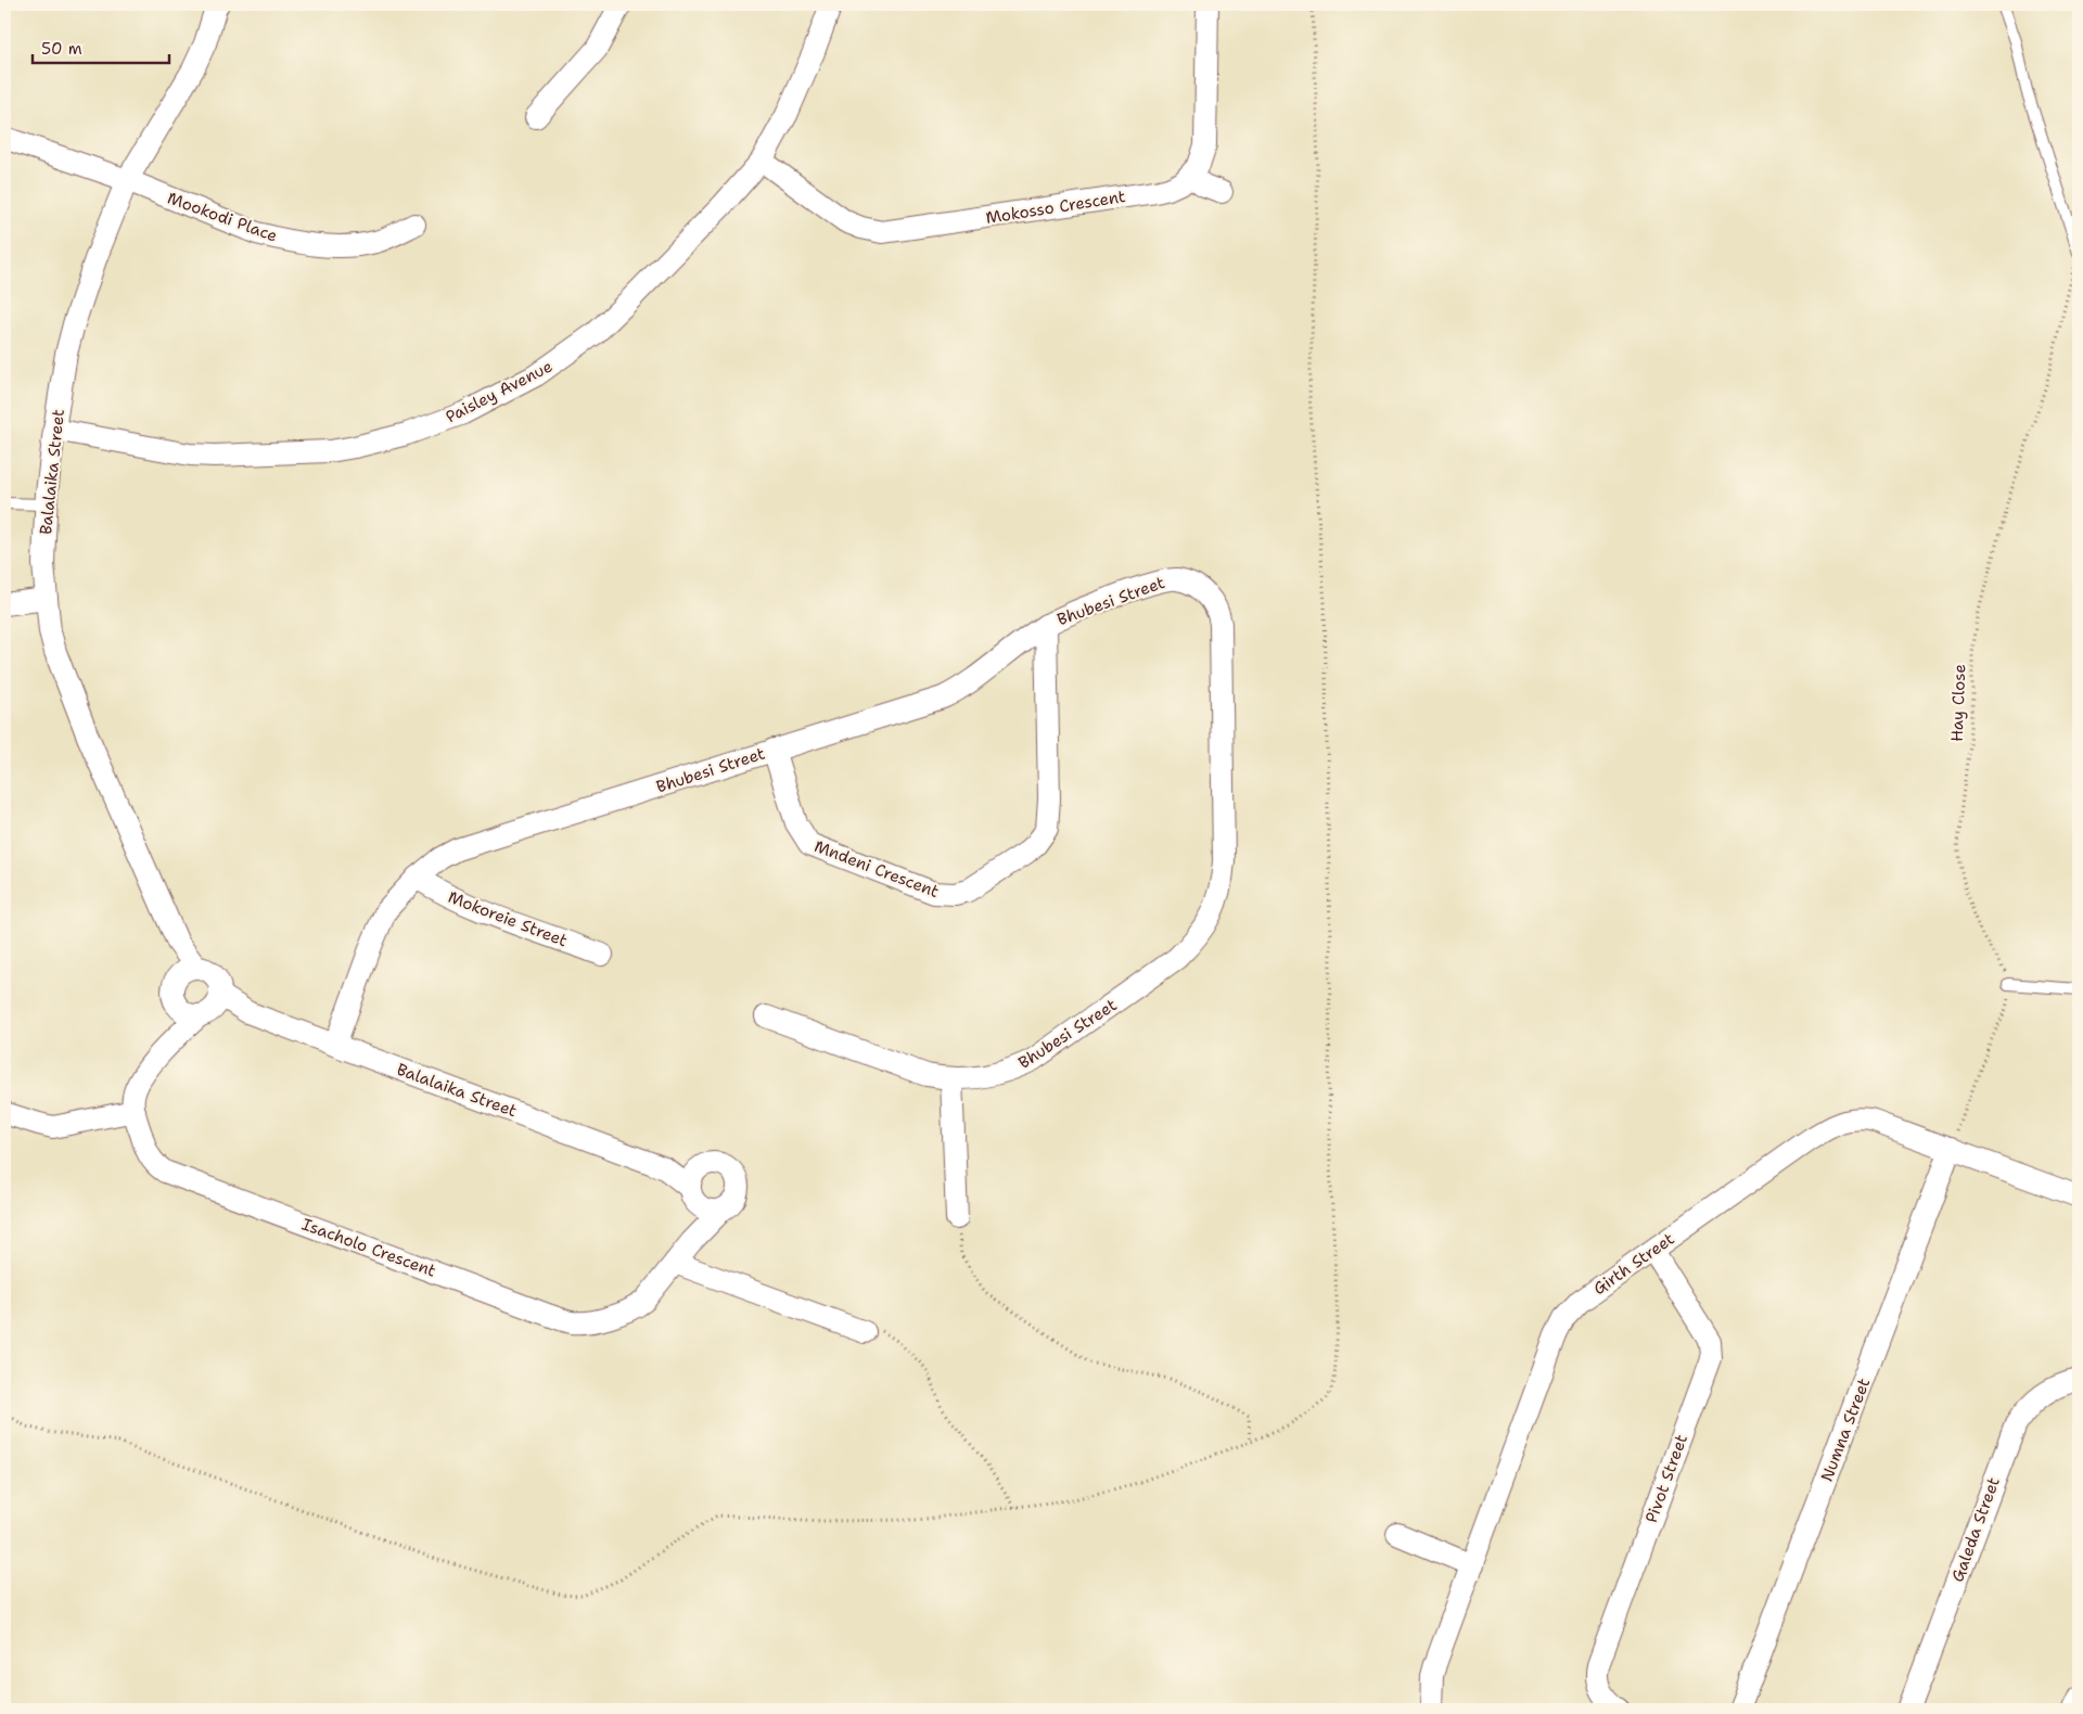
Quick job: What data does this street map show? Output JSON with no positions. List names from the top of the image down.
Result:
{
  "streets": {
    "street": [
      "Mokosso Crescent",
      "Mookodi Place",
      "Paisley Avenue",
      "Balalaika Street",
      "Bhubesi Street",
      "Mndeni Crescent",
      "Mokoreie Street",
      "Isacholo Crescent",
      "Girth Street",
      "Numna Street",
      "Pivot Street",
      "Galeda Street"
    ],
    "path": ["Hay Close"]
  },
  "crossings": [
    ["Mokosso Crescent", "Paisley Avenue"],
    ["Mookodi Place", "Balalaika Street"],
    ["Paisley Avenue", "Balalaika Street"],
    ["Balalaika Street", "Bhubesi Street"],
    ["Balalaika Street", "Isacholo Crescent"],
    ["Bhubesi Street", "Mndeni Crescent"],
    ["Bhubesi Street", "Mokoreie Street"],
    ["Girth Street", "Numna Street"],
    ["Girth Street", "Pivot Street"]
  ],
  "scale_bar": "50 m"
}
